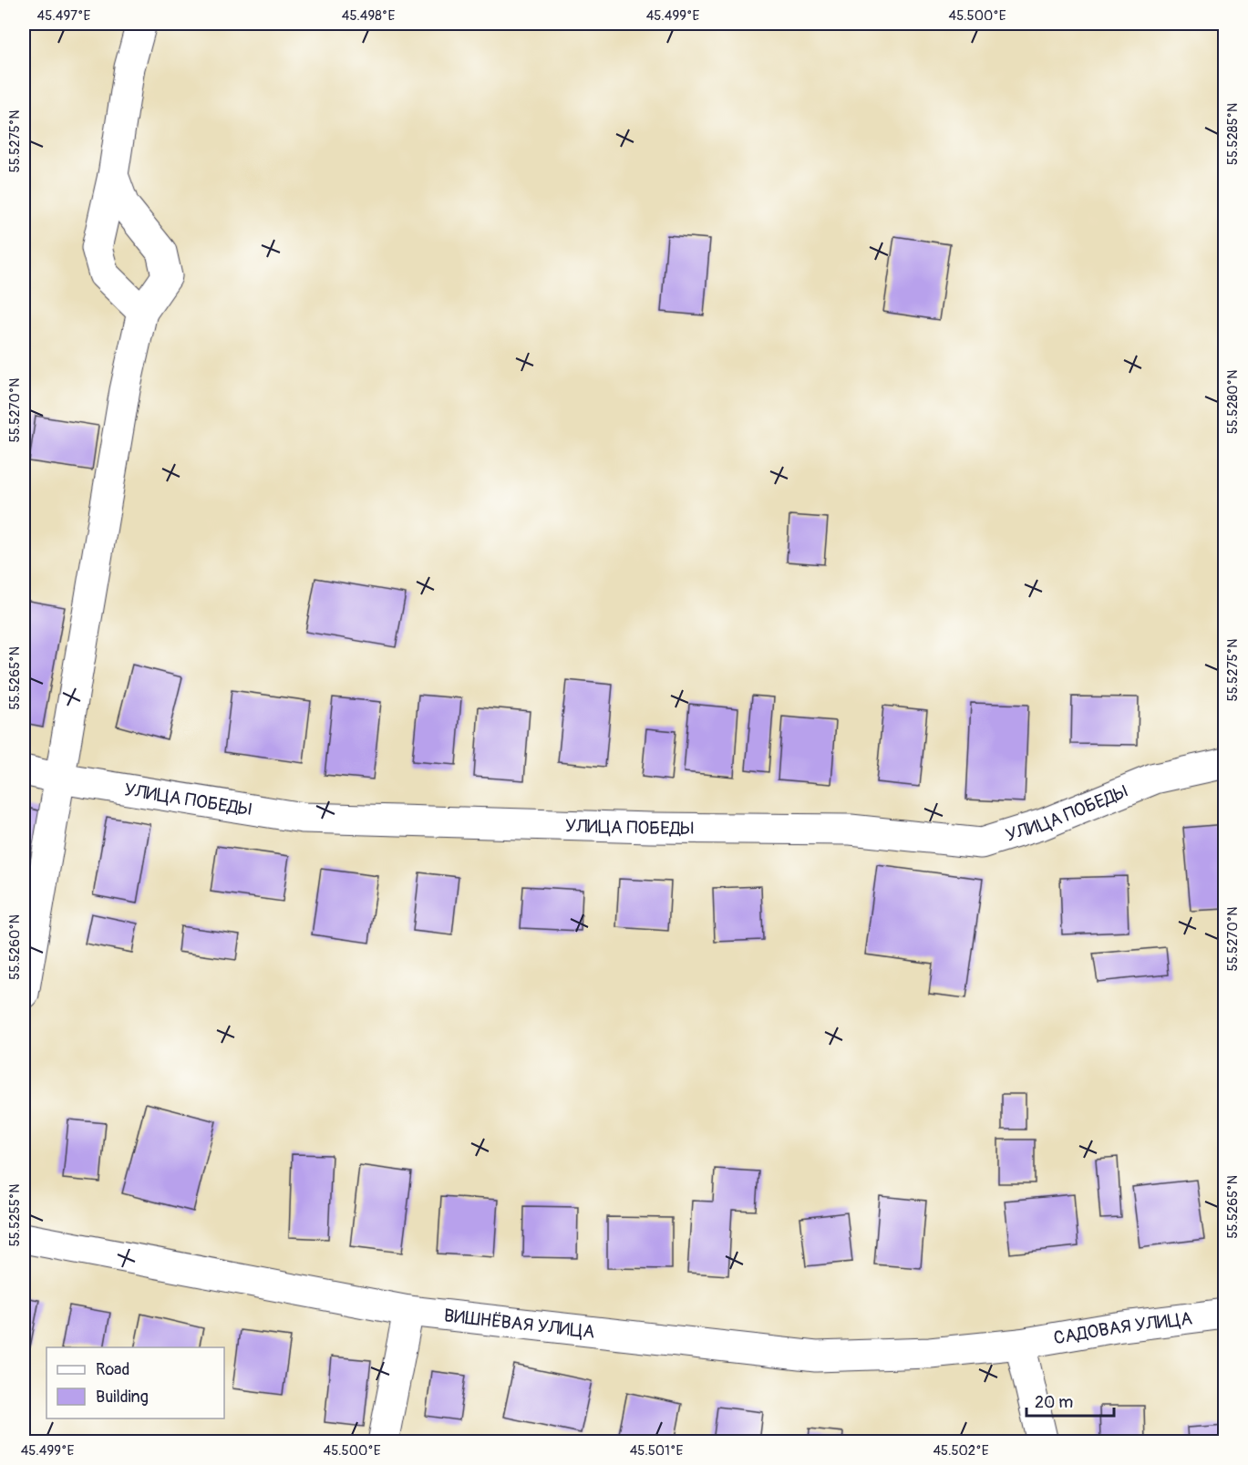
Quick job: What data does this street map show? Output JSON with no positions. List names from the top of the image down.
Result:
{
  "streets": {
    "street": ["УЛИЦА ПОБЕДЫ", "ВИШНЁВАЯ УЛИЦА", "САДОВАЯ УЛИЦА"]
  },
  "crossings": [
    ["ВИШНЁВАЯ УЛИЦА", "САДОВАЯ УЛИЦА"]
  ],
  "legend": ["Road", "Building"],
  "scale_bar": "20 m",
  "coordinates": [
    "45.497°E",
    "45.498°E",
    "45.499°E",
    "45.500°E",
    "55.5285°N",
    "55.5275°N",
    "55.5280°N",
    "55.5270°N",
    "55.5265°N",
    "55.5260°N",
    "55.5255°N",
    "45.501°E",
    "45.502°E"
  ]
}
